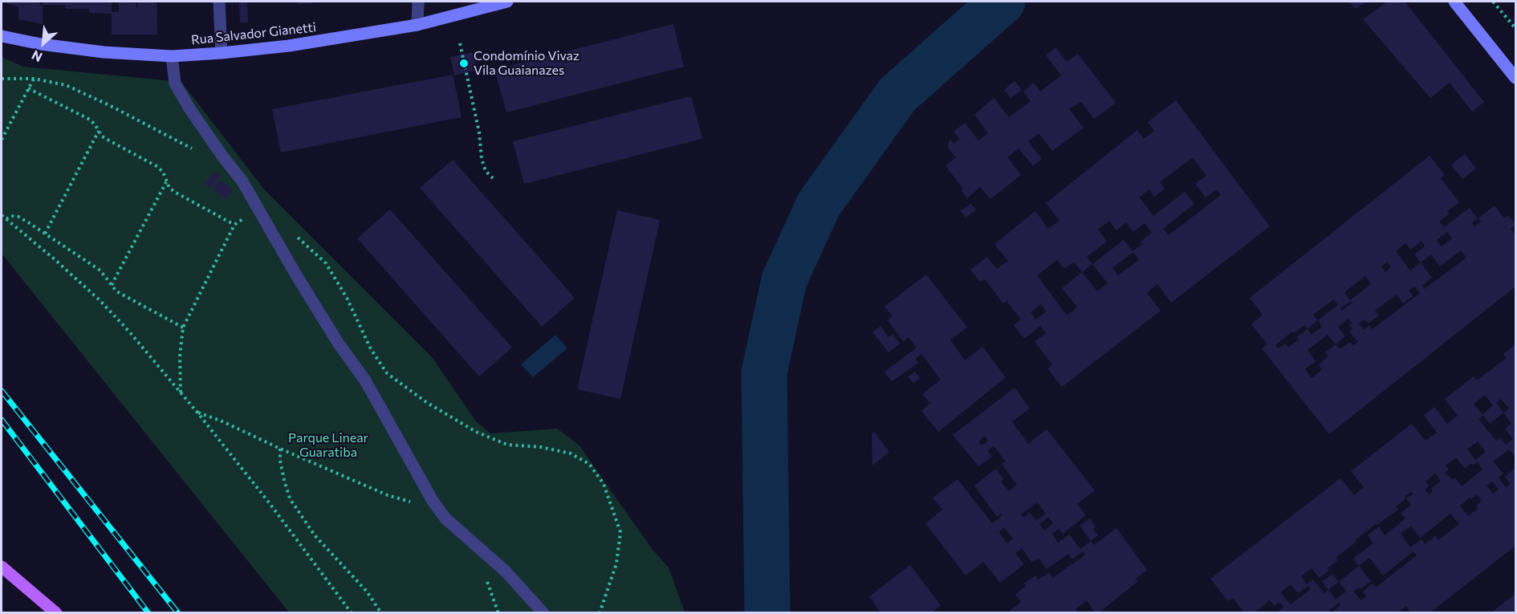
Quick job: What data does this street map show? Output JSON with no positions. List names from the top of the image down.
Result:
{
  "streets": {
    "main road": ["Rua Salvador Gianetti"]
  },
  "parks": ["Parque Linear Guaratiba"],
  "places": ["Condomínio Vivaz Vila Guaianazes"],
  "north": "bottom left"
}
